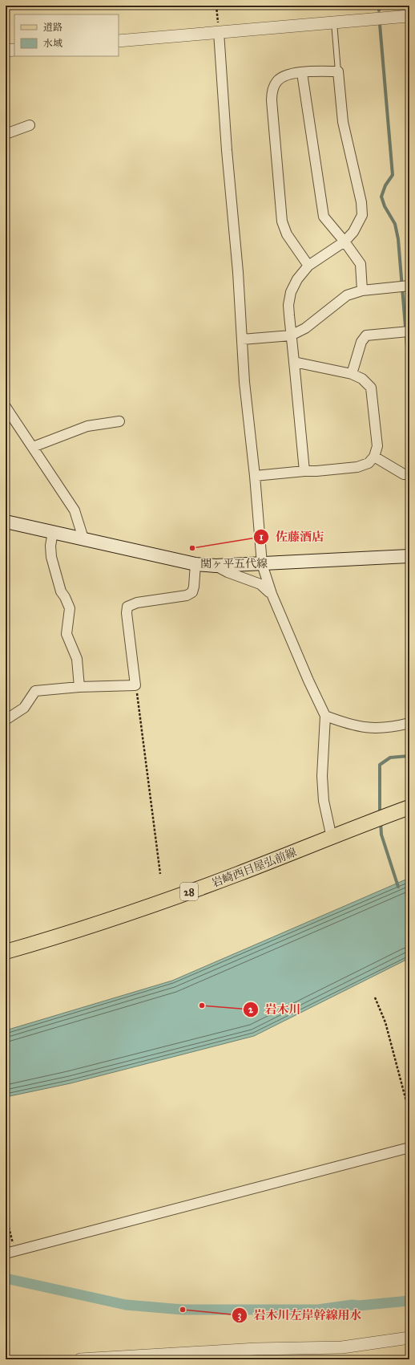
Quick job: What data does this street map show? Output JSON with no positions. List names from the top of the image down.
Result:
{
  "streets": {
    "main road": ["関ヶ平五代線", "岩崎西目屋弘前線", "28"]
  },
  "places": ["佐藤酒店", "岩木川", "岩木川左岸幹線用水"],
  "legend": ["道路", "水域"]
}
